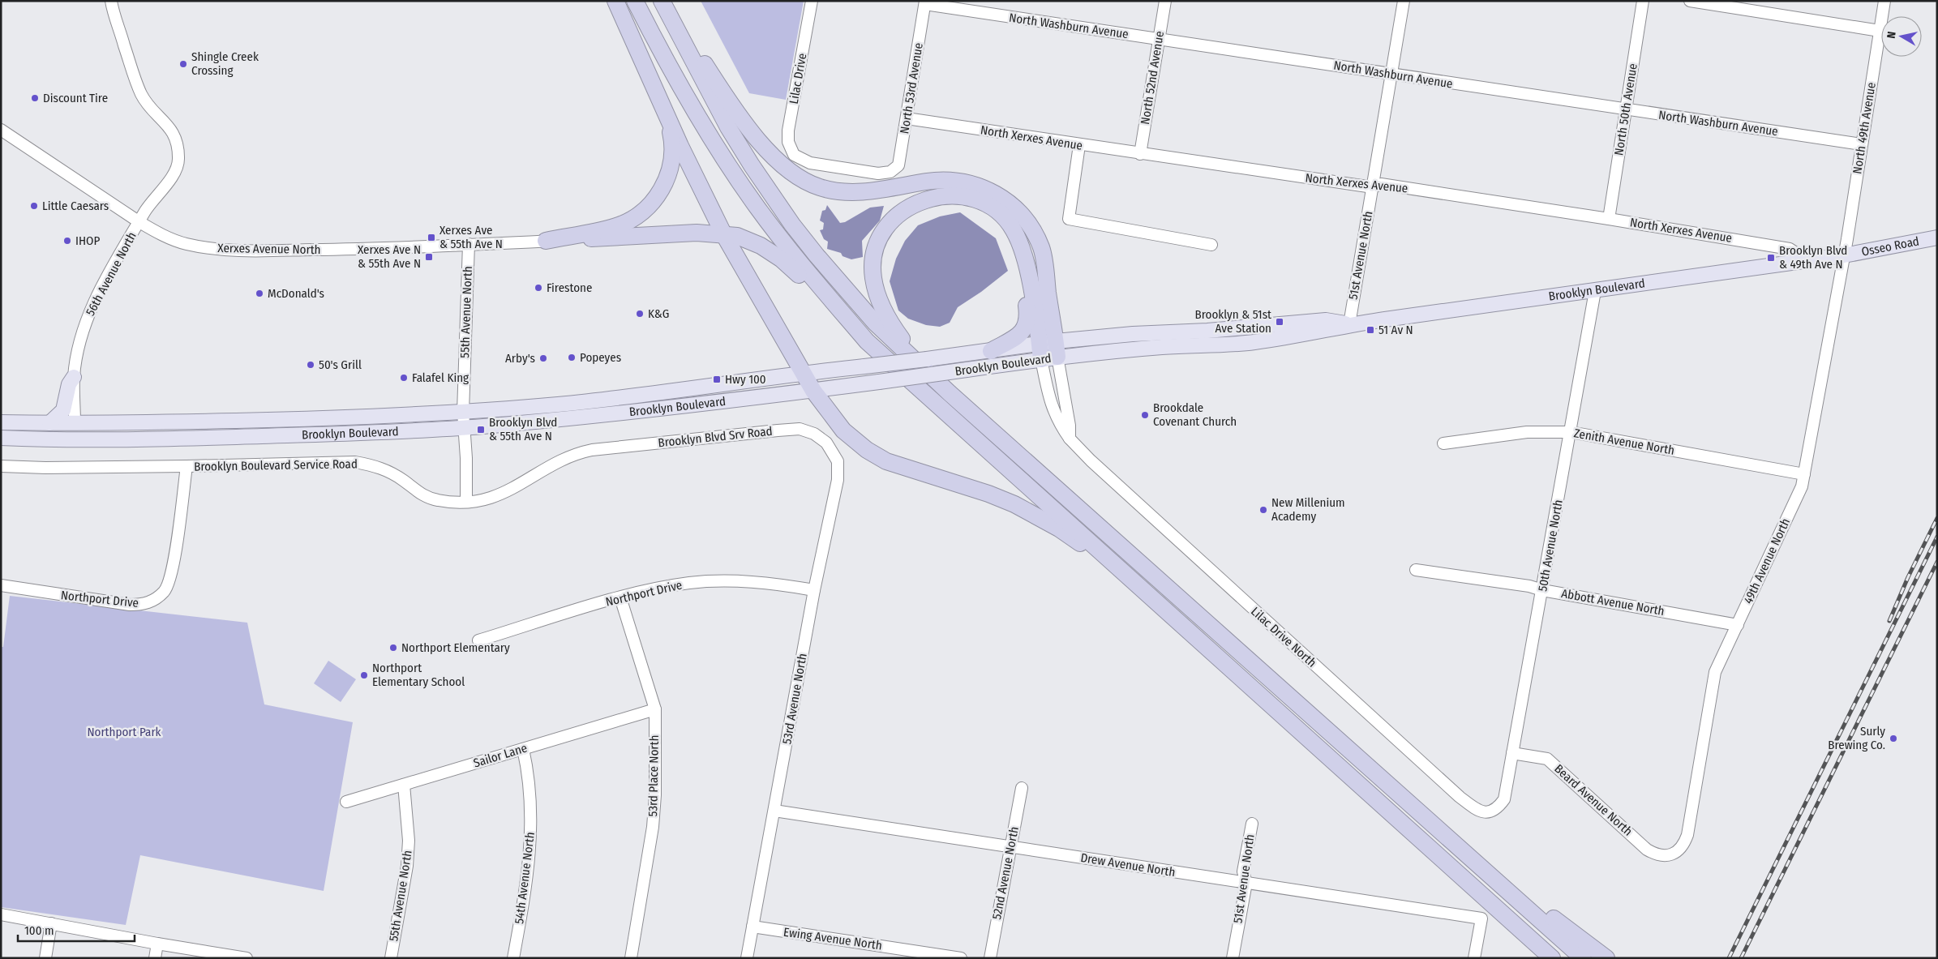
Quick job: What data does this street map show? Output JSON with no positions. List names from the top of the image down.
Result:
{
  "streets": {
    "main road": ["Osseo Road", "Brooklyn Boulevard"],
    "street": [
      "North Washburn Avenue",
      "North 52nd Avenue",
      "Lilac Drive",
      "North 53rd Avenue",
      "North 50th Avenue",
      "North 49th Avenue",
      "North Xerxes Avenue",
      "Xerxes Avenue North",
      "51st Avenue North",
      "56th Avenue North",
      "55th Avenue North",
      "Brooklyn Blvd Srv Road",
      "Zenith Avenue North",
      "Brooklyn Boulevard Service Road",
      "50th Avenue North",
      "49th Avenue North",
      "Northport Drive",
      "Abbott Avenue North",
      "Lilac Drive North",
      "53rd Avenue North",
      "Sailor Lane",
      "53rd Place North",
      "Beard Avenue North",
      "Drew Avenue North",
      "52nd Avenue North",
      "54th Avenue North",
      "Ewing Avenue North"
    ]
  },
  "crossings": [
    ["North Washburn Avenue", "North 52nd Avenue"],
    ["North Washburn Avenue", "North 53rd Avenue"],
    ["North Washburn Avenue", "North 50th Avenue"],
    ["North Washburn Avenue", "North 49th Avenue"],
    ["North Washburn Avenue", "51st Avenue North"],
    ["North 52nd Avenue", "North Xerxes Avenue"],
    ["Lilac Drive", "North 53rd Avenue"],
    ["North 53rd Avenue", "North Xerxes Avenue"],
    ["North 50th Avenue", "North Xerxes Avenue"],
    ["North 49th Avenue", "Osseo Road"],
    ["North 49th Avenue", "Brooklyn Boulevard"],
    ["North 49th Avenue", "49th Avenue North"],
    ["North Xerxes Avenue", "51st Avenue North"],
    ["North Xerxes Avenue", "Brooklyn Boulevard"],
    ["Osseo Road", "Brooklyn Boulevard"],
    ["Osseo Road", "49th Avenue North"],
    ["Xerxes Avenue North", "56th Avenue North"],
    ["Xerxes Avenue North", "55th Avenue North"],
    ["51st Avenue North", "Brooklyn Boulevard"],
    ["51st Avenue North", "Drew Avenue North"],
    ["56th Avenue North", "Brooklyn Boulevard"],
    ["Brooklyn Boulevard", "55th Avenue North"],
    ["Brooklyn Boulevard", "50th Avenue North"],
    ["Brooklyn Boulevard", "49th Avenue North"],
    ["Brooklyn Boulevard", "Lilac Drive North"],
    ["55th Avenue North", "Brooklyn Boulevard Service Road"],
    ["55th Avenue North", "Sailor Lane"],
    ["Brooklyn Blvd Srv Road", "Brooklyn Boulevard Service Road"],
    ["Brooklyn Blvd Srv Road", "53rd Avenue North"],
    ["Zenith Avenue North", "50th Avenue North"],
    ["Zenith Avenue North", "49th Avenue North"],
    ["Brooklyn Boulevard Service Road", "Northport Drive"],
    ["50th Avenue North", "Abbott Avenue North"],
    ["50th Avenue North", "Lilac Drive North"],
    ["50th Avenue North", "Beard Avenue North"],
    ["49th Avenue North", "Abbott Avenue North"],
    ["49th Avenue North", "Beard Avenue North"],
    ["Northport Drive", "53rd Avenue North"],
    ["Northport Drive", "53rd Place North"],
    ["53rd Avenue North", "Drew Avenue North"],
    ["53rd Avenue North", "Ewing Avenue North"],
    ["Sailor Lane", "53rd Place North"],
    ["Sailor Lane", "54th Avenue North"],
    ["Drew Avenue North", "52nd Avenue North"]
  ],
  "parks": ["Northport Park"],
  "places": {
    "other": [
      "Shingle Creek Crossing",
      "Discount Tire",
      "Little Caesars",
      "IHOP",
      "Firestone",
      "McDonald's",
      "K&G",
      "Popeyes",
      "Arby's",
      "50's Grill",
      "Falafel King",
      "Brookdale Covenant Church",
      "New Millenium Academy",
      "Northport Elementary",
      "Northport Elementary School",
      "Surly Brewing Co."
    ],
    "transit": [
      "Xerxes Ave & 55th Ave N",
      "Xerxes Ave N & 55th Ave N",
      "Brooklyn Blvd & 49th Ave N",
      "Brooklyn & 51st Ave Station",
      "51 Av N",
      "Hwy 100",
      "Brooklyn Blvd & 55th Ave N"
    ]
  },
  "scale_bar": "100 m",
  "north": "left"
}
